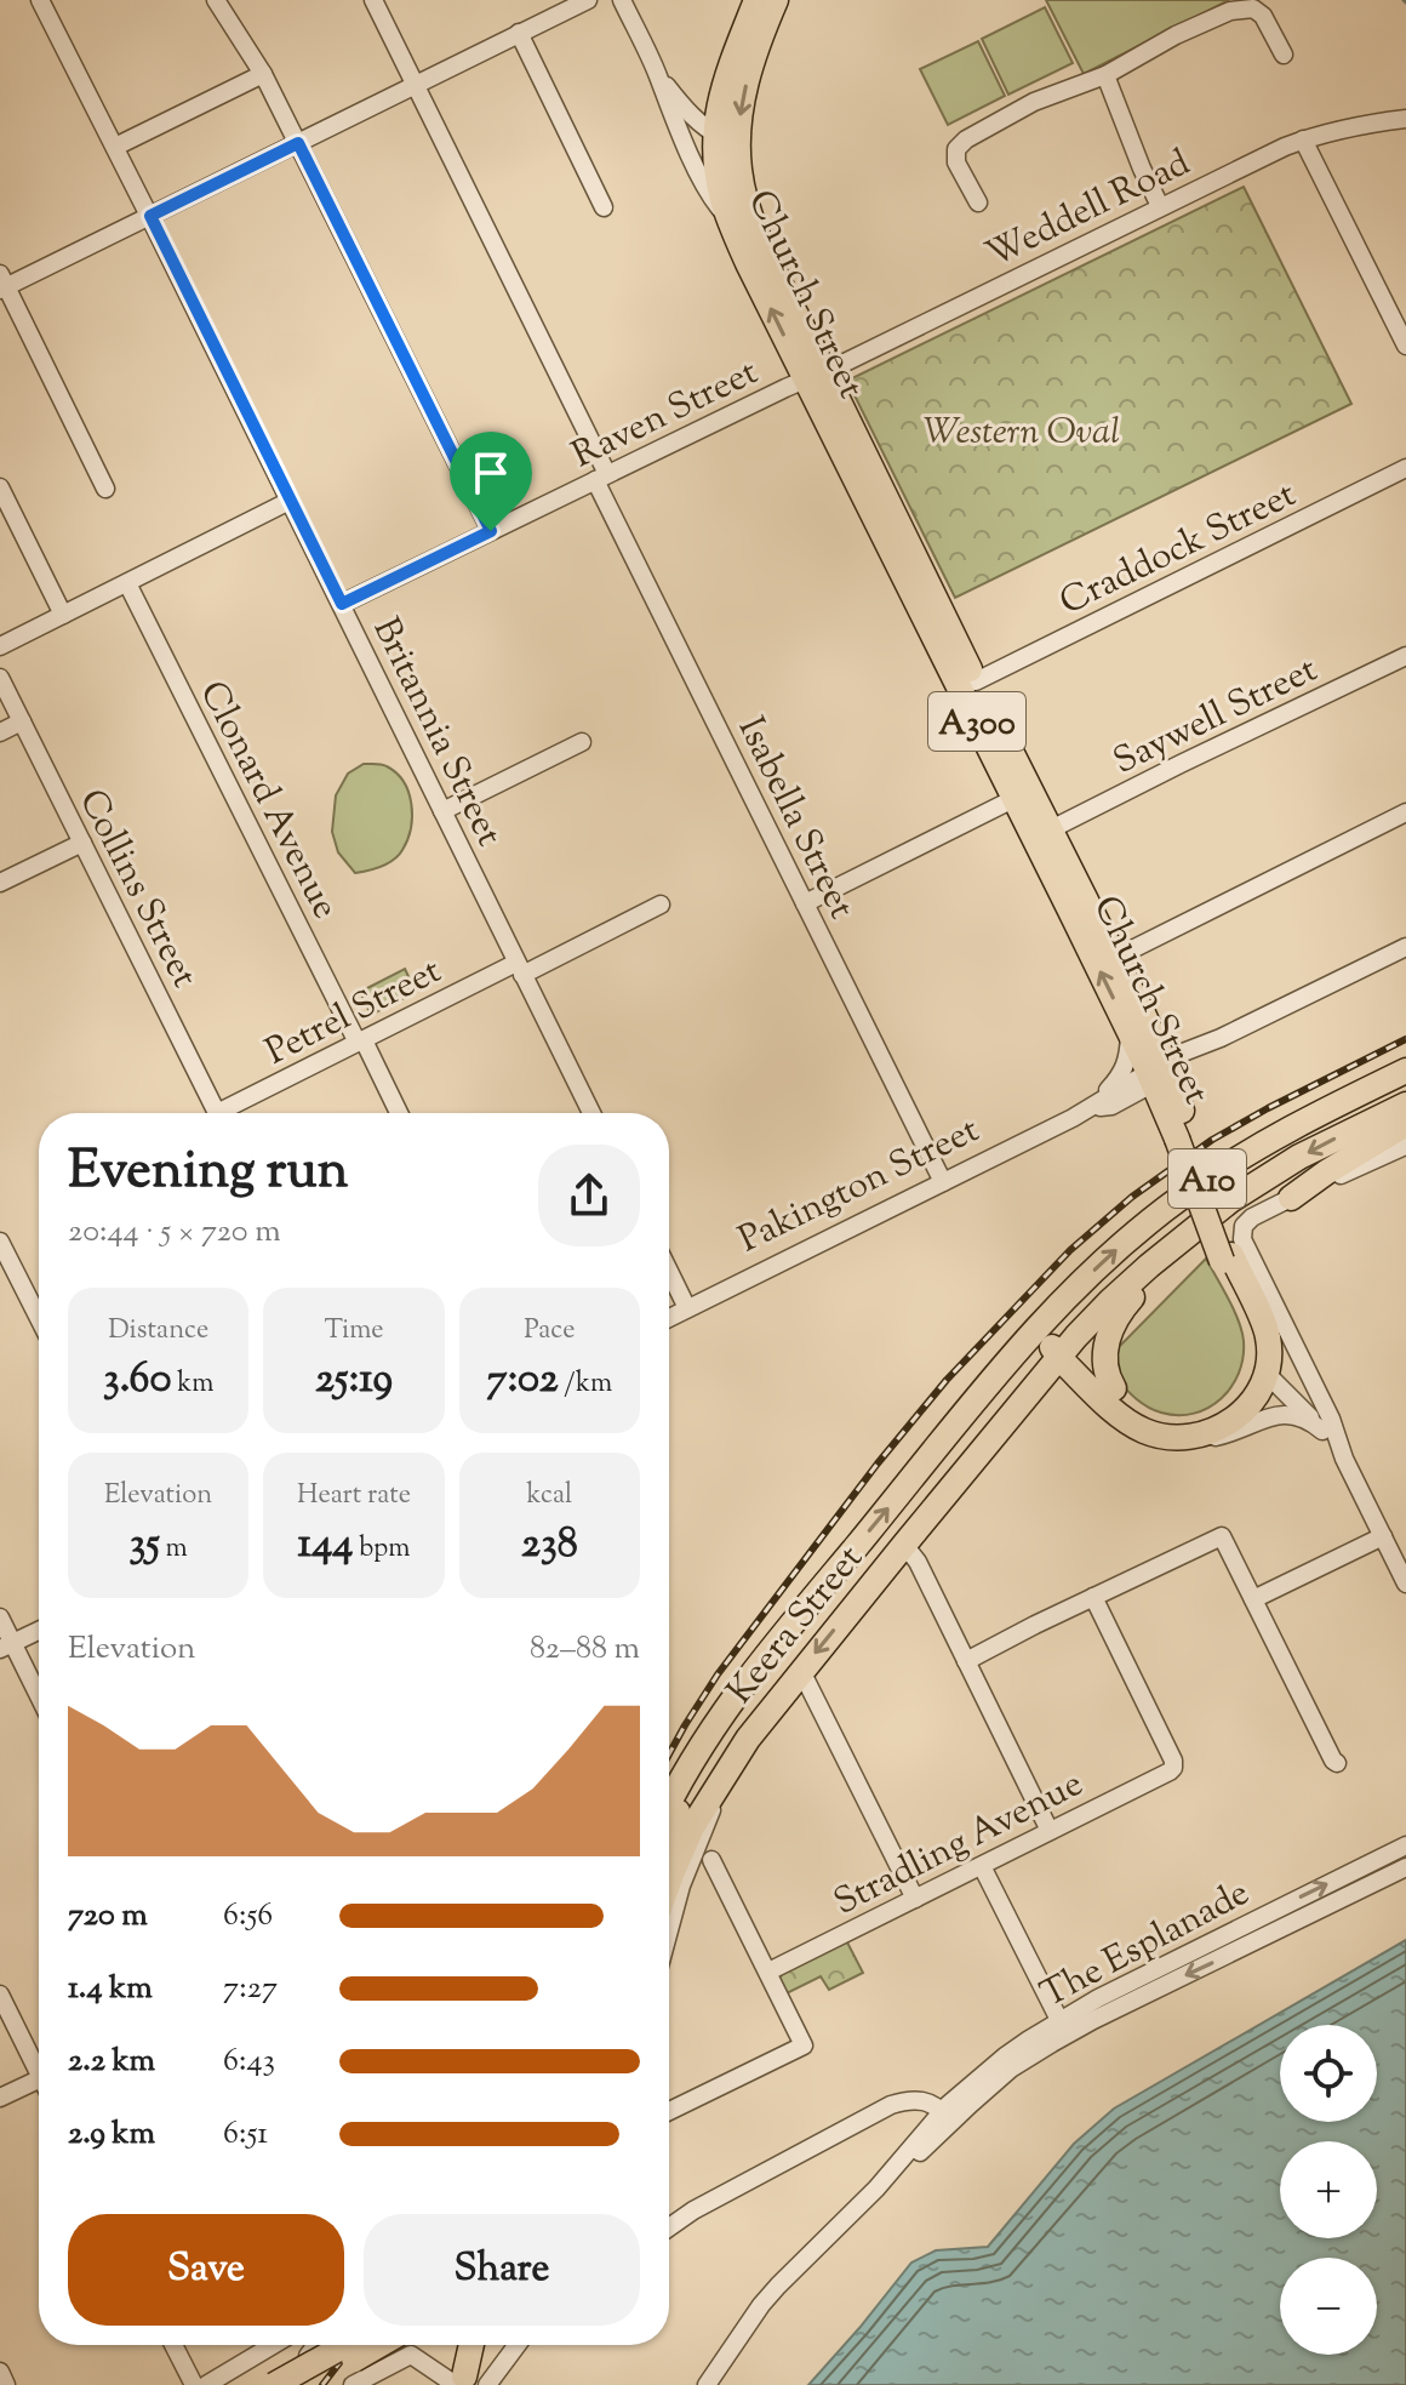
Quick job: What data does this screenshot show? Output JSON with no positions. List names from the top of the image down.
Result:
{
  "streets": {
    "highway": [
      "Church Street",
      "A300",
      "A10",
      "Keera Street"
    ],
    "street": [
      "Weddell Road",
      "Raven Street",
      "Craddock Street",
      "Saywell Street",
      "Britannia Street",
      "Clonard Avenue",
      "Isabella Street",
      "Collins Street",
      "Petrel Street",
      "Pakington Street",
      "Stradling Avenue",
      "The Esplanade"
    ]
  },
  "crossings": [
    ["Weddell Road", "Church Street"],
    ["Weddell Road", "Raven Street"],
    ["Church Street", "Raven Street"],
    ["Church Street", "Craddock Street"],
    ["Church Street", "Saywell Street"],
    ["Church Street", "A300"],
    ["Church Street", "Pakington Street"],
    ["Raven Street", "Britannia Street"],
    ["Raven Street", "Isabella Street"],
    ["Britannia Street", "Petrel Street"],
    ["Clonard Avenue", "Petrel Street"],
    ["Isabella Street", "Pakington Street"],
    ["A10", "Keera Street"]
  ],
  "parks": ["Western Oval"],
  "page": {
    "heading": ["Evening run", "20:44 · 5 × 720 m"],
    "stats": [
      ["Distance", "3.60 km"],
      ["Time", "25:19"],
      ["Pace", "7:02 /km"],
      ["Elevation", "35 m"],
      ["Heart rate", "144 bpm"],
      ["kcal", "238"]
    ],
    "chart": ["Elevation", "82–88 m"],
    "list": [
      {
        "name": "720 m",
        "note": "6:56"
      },
      {
        "name": "1.4 km",
        "note": "7:27"
      },
      {
        "name": "2.2 km",
        "note": "6:43"
      },
      {
        "name": "2.9 km",
        "note": "6:51"
      }
    ],
    "map_buttons": ["+", "−"],
    "buttons": ["Save", "Share"]
  }
}
